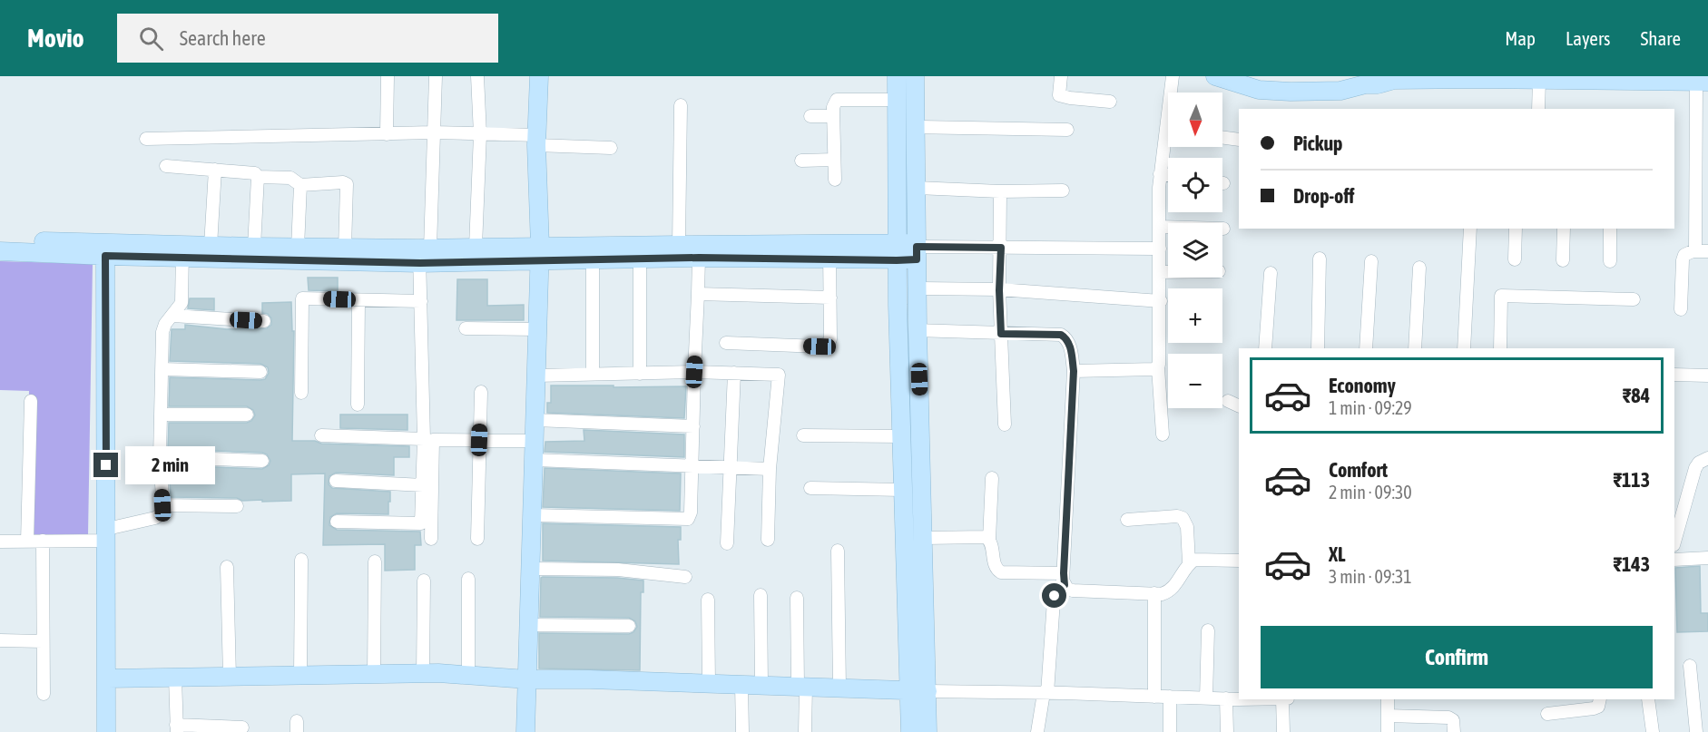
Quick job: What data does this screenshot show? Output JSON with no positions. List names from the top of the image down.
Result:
{
  "north": "bottom",
  "page": {
    "header": "Movio",
    "search": "Search here",
    "nav": ["Map", "Layers", "Share"],
    "map_buttons": ["+", "−"],
    "banner": ["Pickup", "Drop-off"],
    "list": [
      {
        "name": "Economy",
        "note": "1 min · 09:29",
        "value": "₹84"
      },
      {
        "name": "Comfort",
        "note": "2 min · 09:30",
        "value": "₹113"
      },
      {
        "name": "XL",
        "note": "3 min · 09:31",
        "value": "₹143"
      }
    ],
    "bubble": "2 min",
    "buttons": "Confirm"
  }
}
